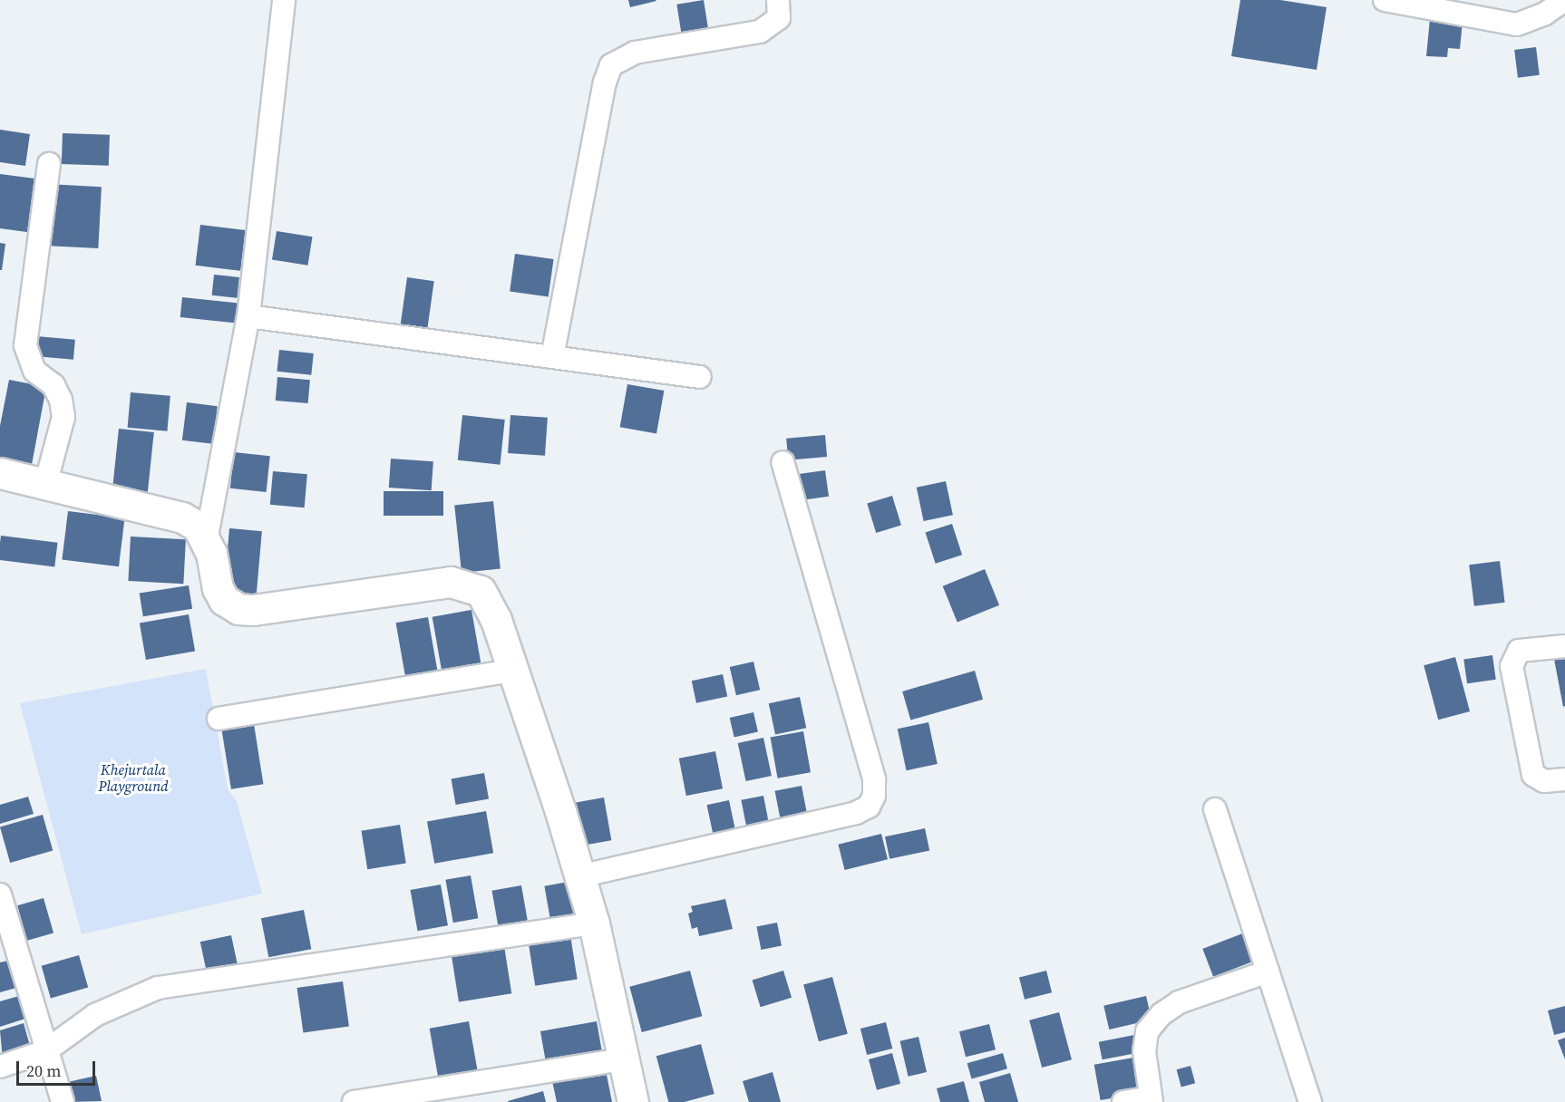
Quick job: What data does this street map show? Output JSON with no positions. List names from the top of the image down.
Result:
{
  "parks": ["Khejurtala Playground"],
  "scale_bar": "20 m"
}
